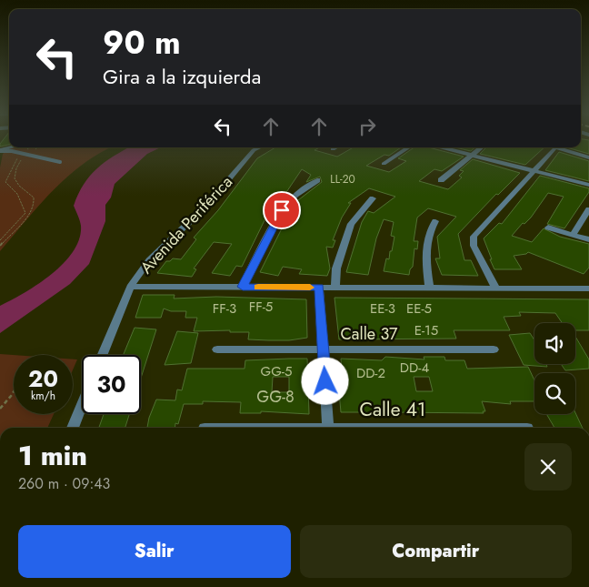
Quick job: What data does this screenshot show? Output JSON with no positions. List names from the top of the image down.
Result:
{
  "streets": {
    "street": ["Avenida Periférica", "Calle 37"]
  },
  "house_numbers": [
    "LL-20",
    "FF-5",
    "FF-3",
    "EE-3",
    "EE-5",
    "E-15",
    "DD-4",
    "GG-5",
    "DD-2",
    "GG-8"
  ],
  "page": {
    "turn": ["90 m", "Gira a la izquierda"],
    "speed": "20 km/h",
    "limit": "30",
    "heading": ["1 min", "260 m · 09:43"],
    "buttons": ["Salir", "Compartir"]
  }
}
